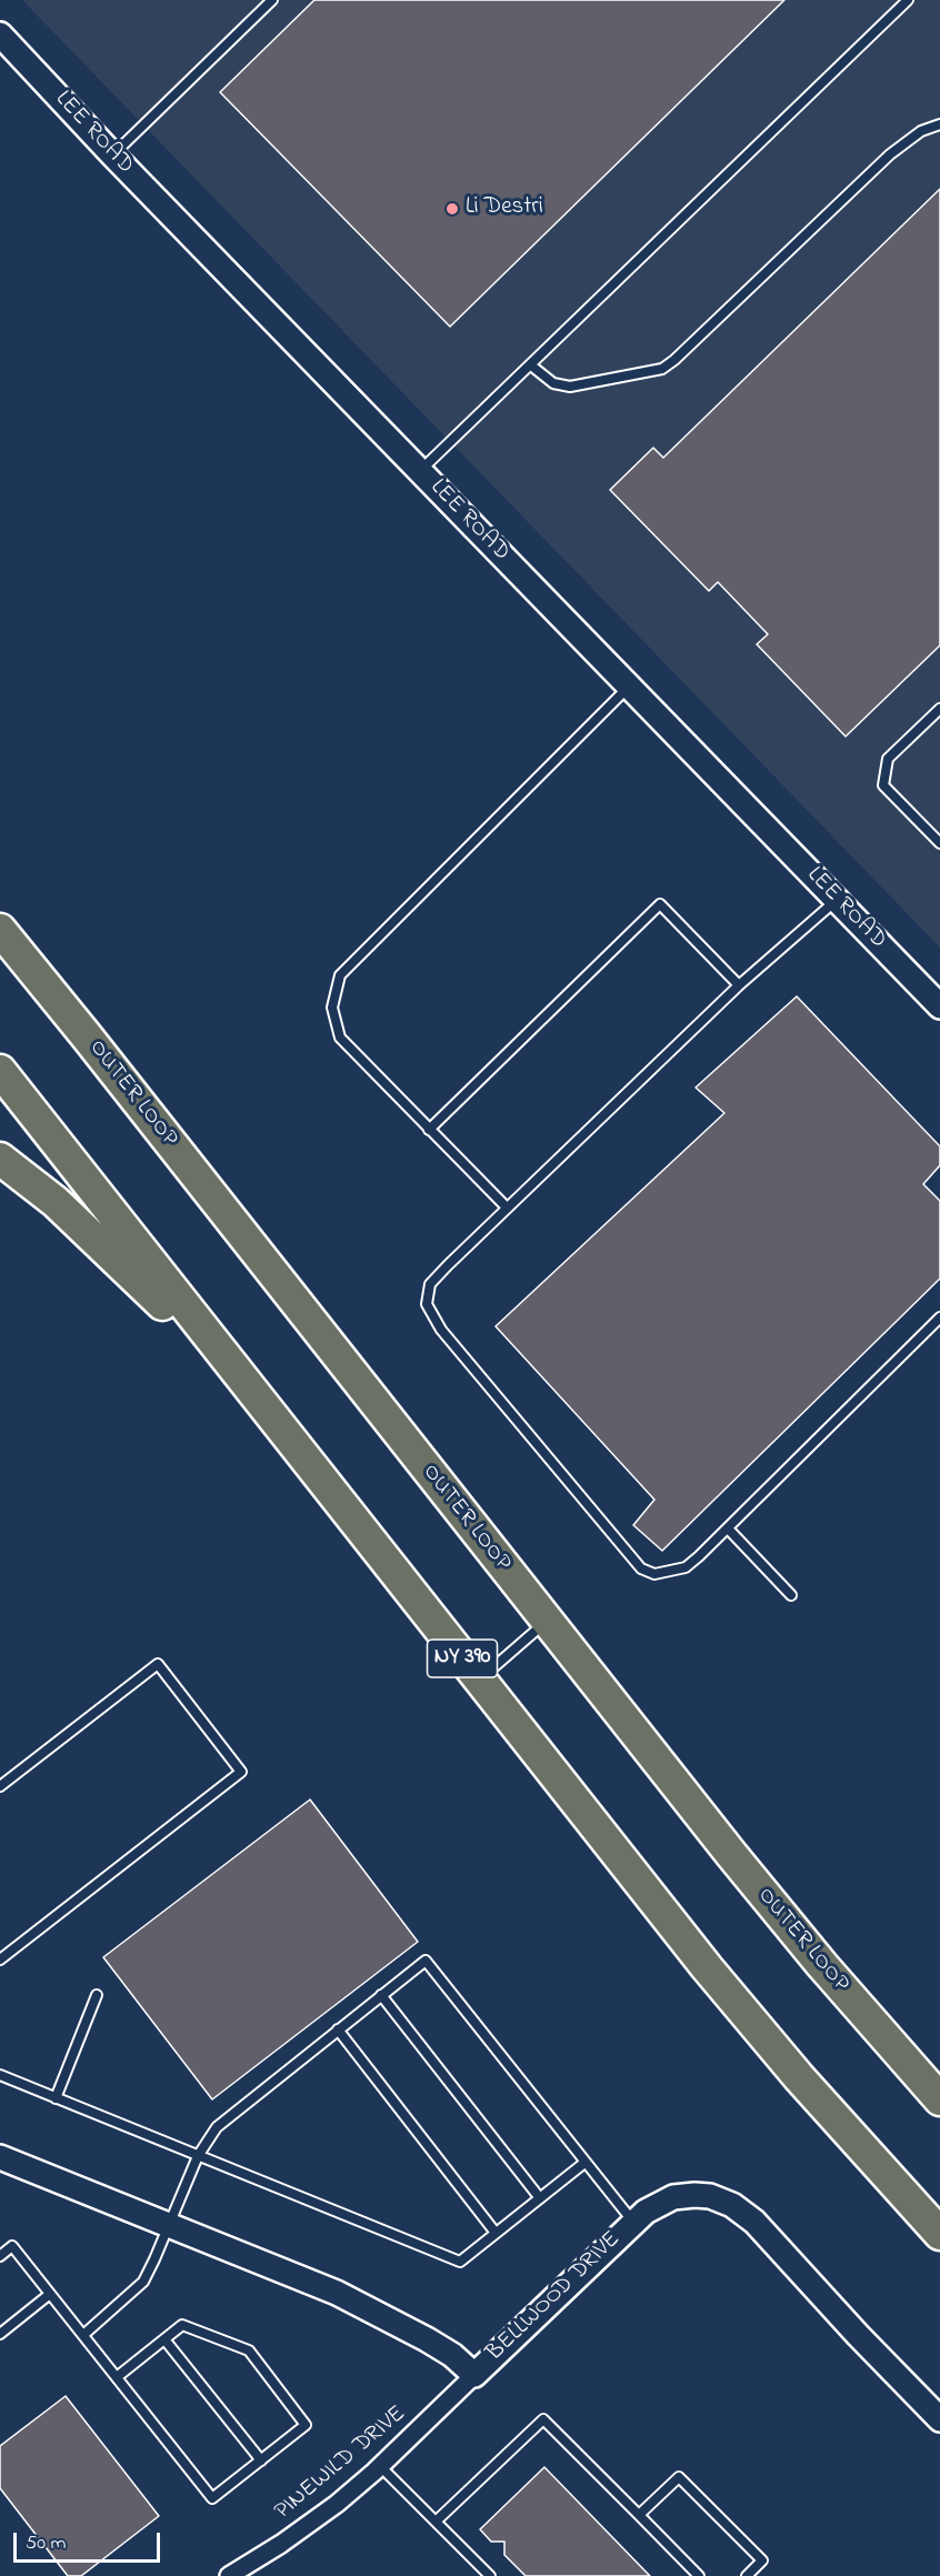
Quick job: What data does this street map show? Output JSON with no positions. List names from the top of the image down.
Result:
{
  "streets": {
    "highway": ["OUTER LOOP", "NY 390"],
    "street": ["LEE ROAD", "BELLWOOD DRIVE", "PINEWILD DRIVE"]
  },
  "crossings": [
    ["BELLWOOD DRIVE", "PINEWILD DRIVE"]
  ],
  "places": ["Li Destri"],
  "scale_bar": "50 m"
}
